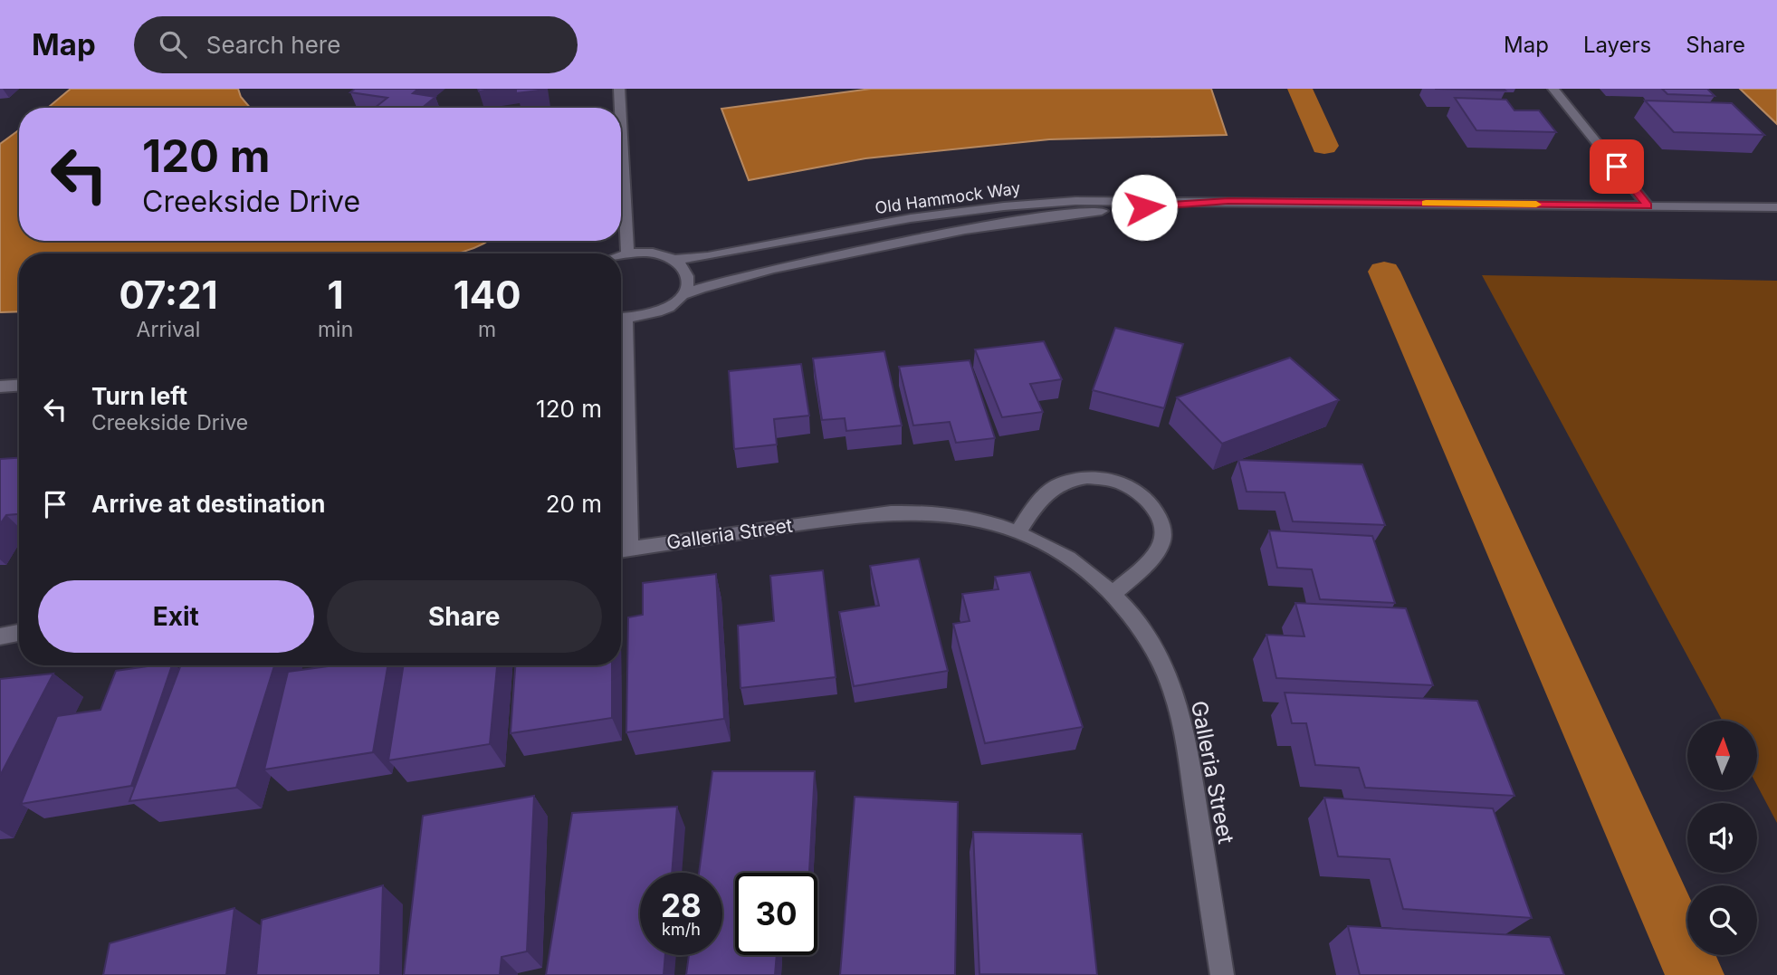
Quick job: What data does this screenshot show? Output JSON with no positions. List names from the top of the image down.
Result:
{
  "streets": {
    "street": ["Old Hammock Way", "Galleria Street"]
  },
  "north": "top",
  "page": {
    "header": "Map",
    "search": "Search here",
    "nav": ["Map", "Layers", "Share"],
    "turn": ["120 m", "Creekside Drive"],
    "eta": [
      "07:21",
      "Arrival",
      "1",
      "min",
      "140",
      "m"
    ],
    "list": [
      {
        "name": "Turn left",
        "note": "Creekside Drive",
        "value": "120 m"
      },
      {
        "name": "Arrive at destination",
        "value": "20 m"
      }
    ],
    "buttons": ["Exit", "Share"],
    "speed": "28 km/h",
    "limit": "30"
  }
}
